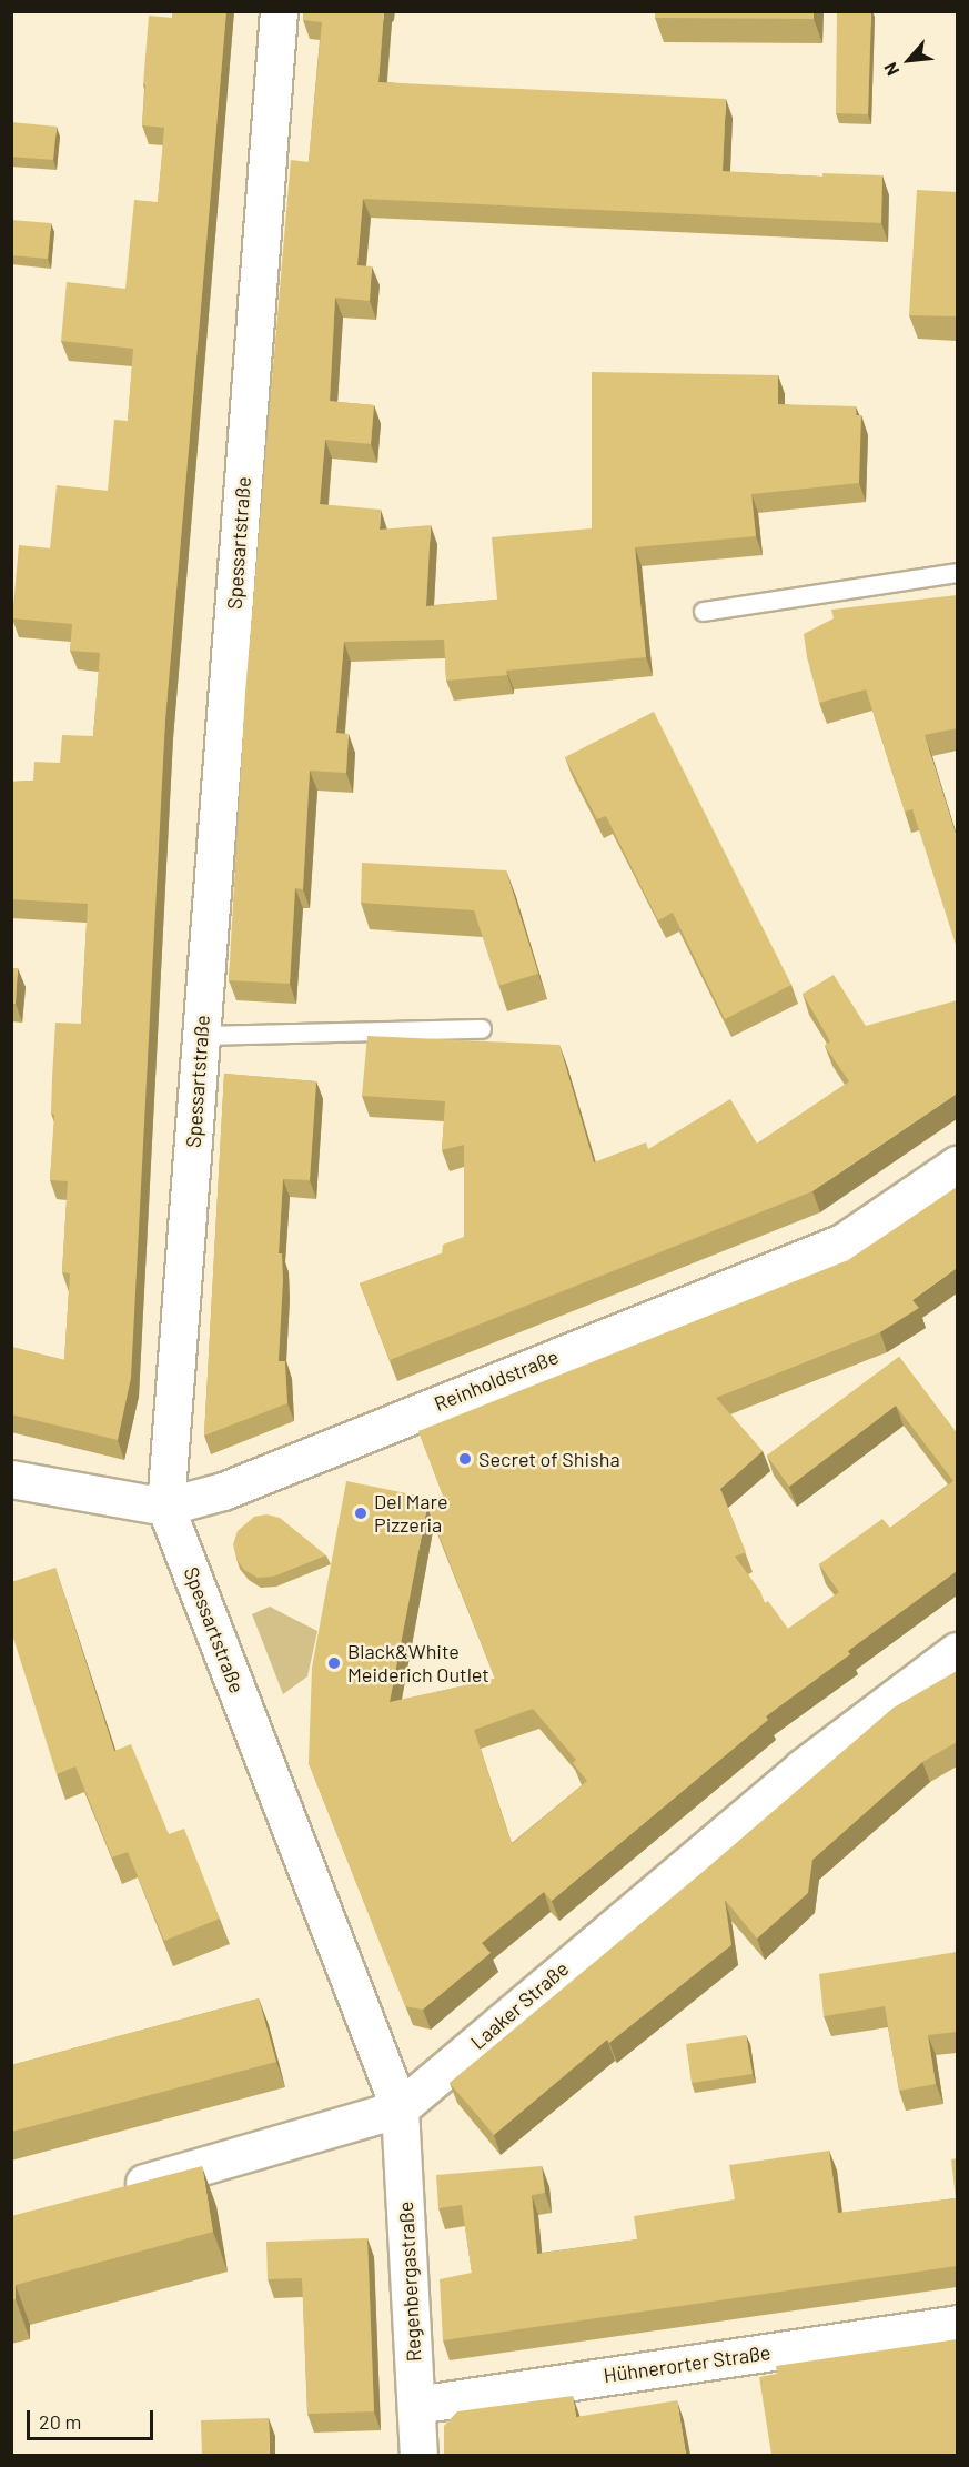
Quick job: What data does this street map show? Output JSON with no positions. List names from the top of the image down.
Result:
{
  "streets": {
    "street": [
      "Spessartstraße",
      "Reinholdstraße",
      "Laaker Straße",
      "Regenbergastraße",
      "Hühnerorter Straße"
    ]
  },
  "crossings": [
    ["Spessartstraße", "Reinholdstraße"],
    ["Spessartstraße", "Laaker Straße"],
    ["Spessartstraße", "Regenbergastraße"],
    ["Laaker Straße", "Regenbergastraße"],
    ["Regenbergastraße", "Hühnerorter Straße"]
  ],
  "places": ["Secret of Shisha", "Del Mare Pizzeria", "Black&White Meiderich Outlet"],
  "scale_bar": "20 m",
  "north": "bottom left"
}
